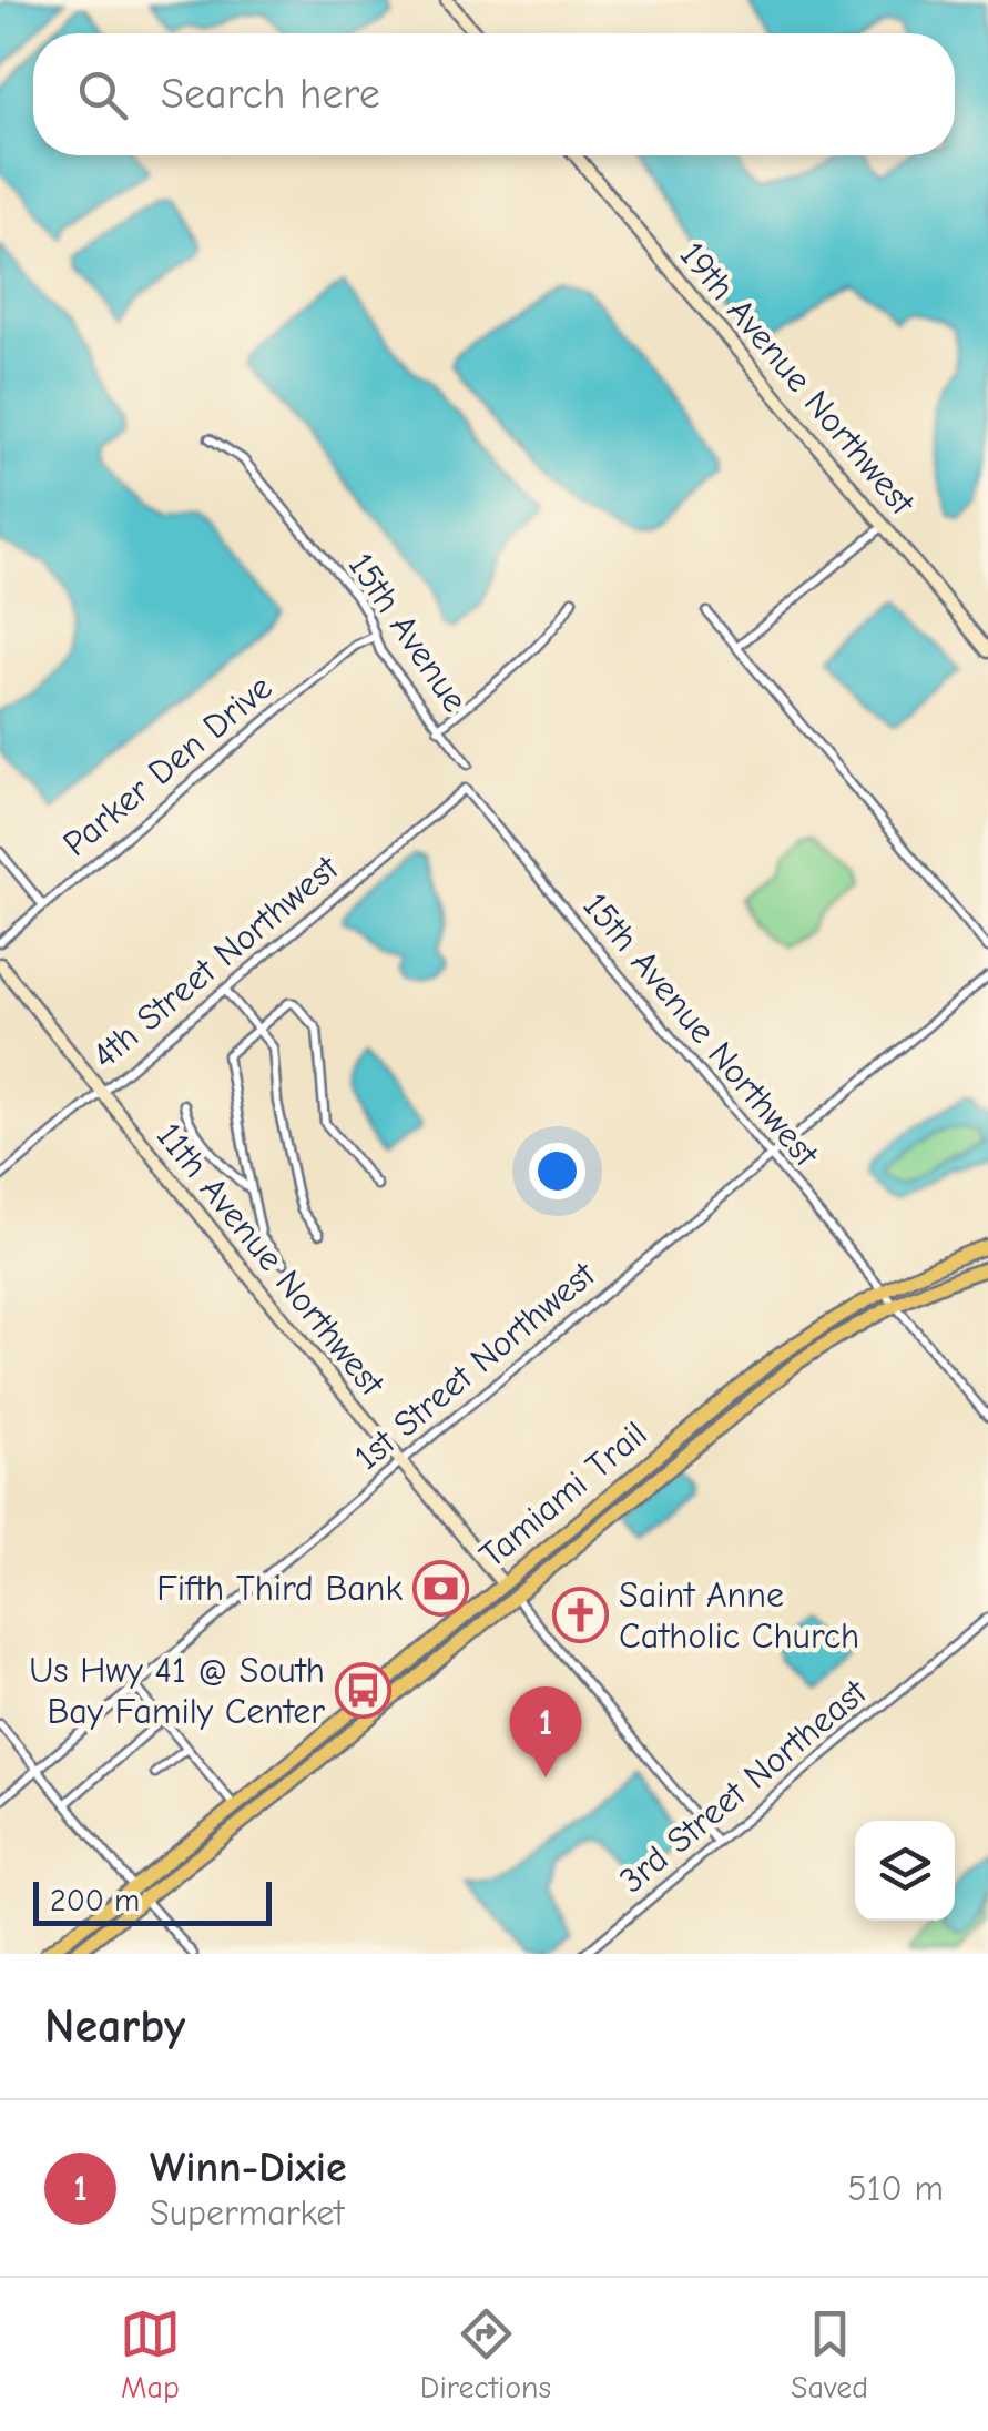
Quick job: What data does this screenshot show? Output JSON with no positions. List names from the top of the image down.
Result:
{
  "streets": {
    "main road": ["Tamiami Trail"],
    "street": [
      "19th Avenue Northwest",
      "15th Avenue",
      "Parker Den Drive",
      "4th Street Northwest",
      "15th Avenue Northwest",
      "11th Avenue Northwest",
      "1st Street Northwest",
      "3rd Street Northeast"
    ]
  },
  "crossings": [
    ["15th Avenue", "Parker Den Drive"],
    ["4th Street Northwest", "15th Avenue Northwest"],
    ["4th Street Northwest", "11th Avenue Northwest"],
    ["15th Avenue Northwest", "1st Street Northwest"],
    ["15th Avenue Northwest", "Tamiami Trail"],
    ["11th Avenue Northwest", "1st Street Northwest"],
    ["11th Avenue Northwest", "Tamiami Trail"]
  ],
  "places": {
    "bank": ["Fifth Third Bank"],
    "church": ["Saint Anne Catholic Church"],
    "bus stop": ["Us Hwy 41 @ South Bay Family Center"]
  },
  "scale_bar": "200 m",
  "page": {
    "search": "Search here",
    "pins": "1",
    "scale": "200 m",
    "heading": "Nearby",
    "list": [
      {
        "mark": "1",
        "name": "Winn-Dixie",
        "note": "Supermarket",
        "value": "510 m"
      }
    ],
    "nav": ["Map", "Directions", "Saved"]
  }
}
